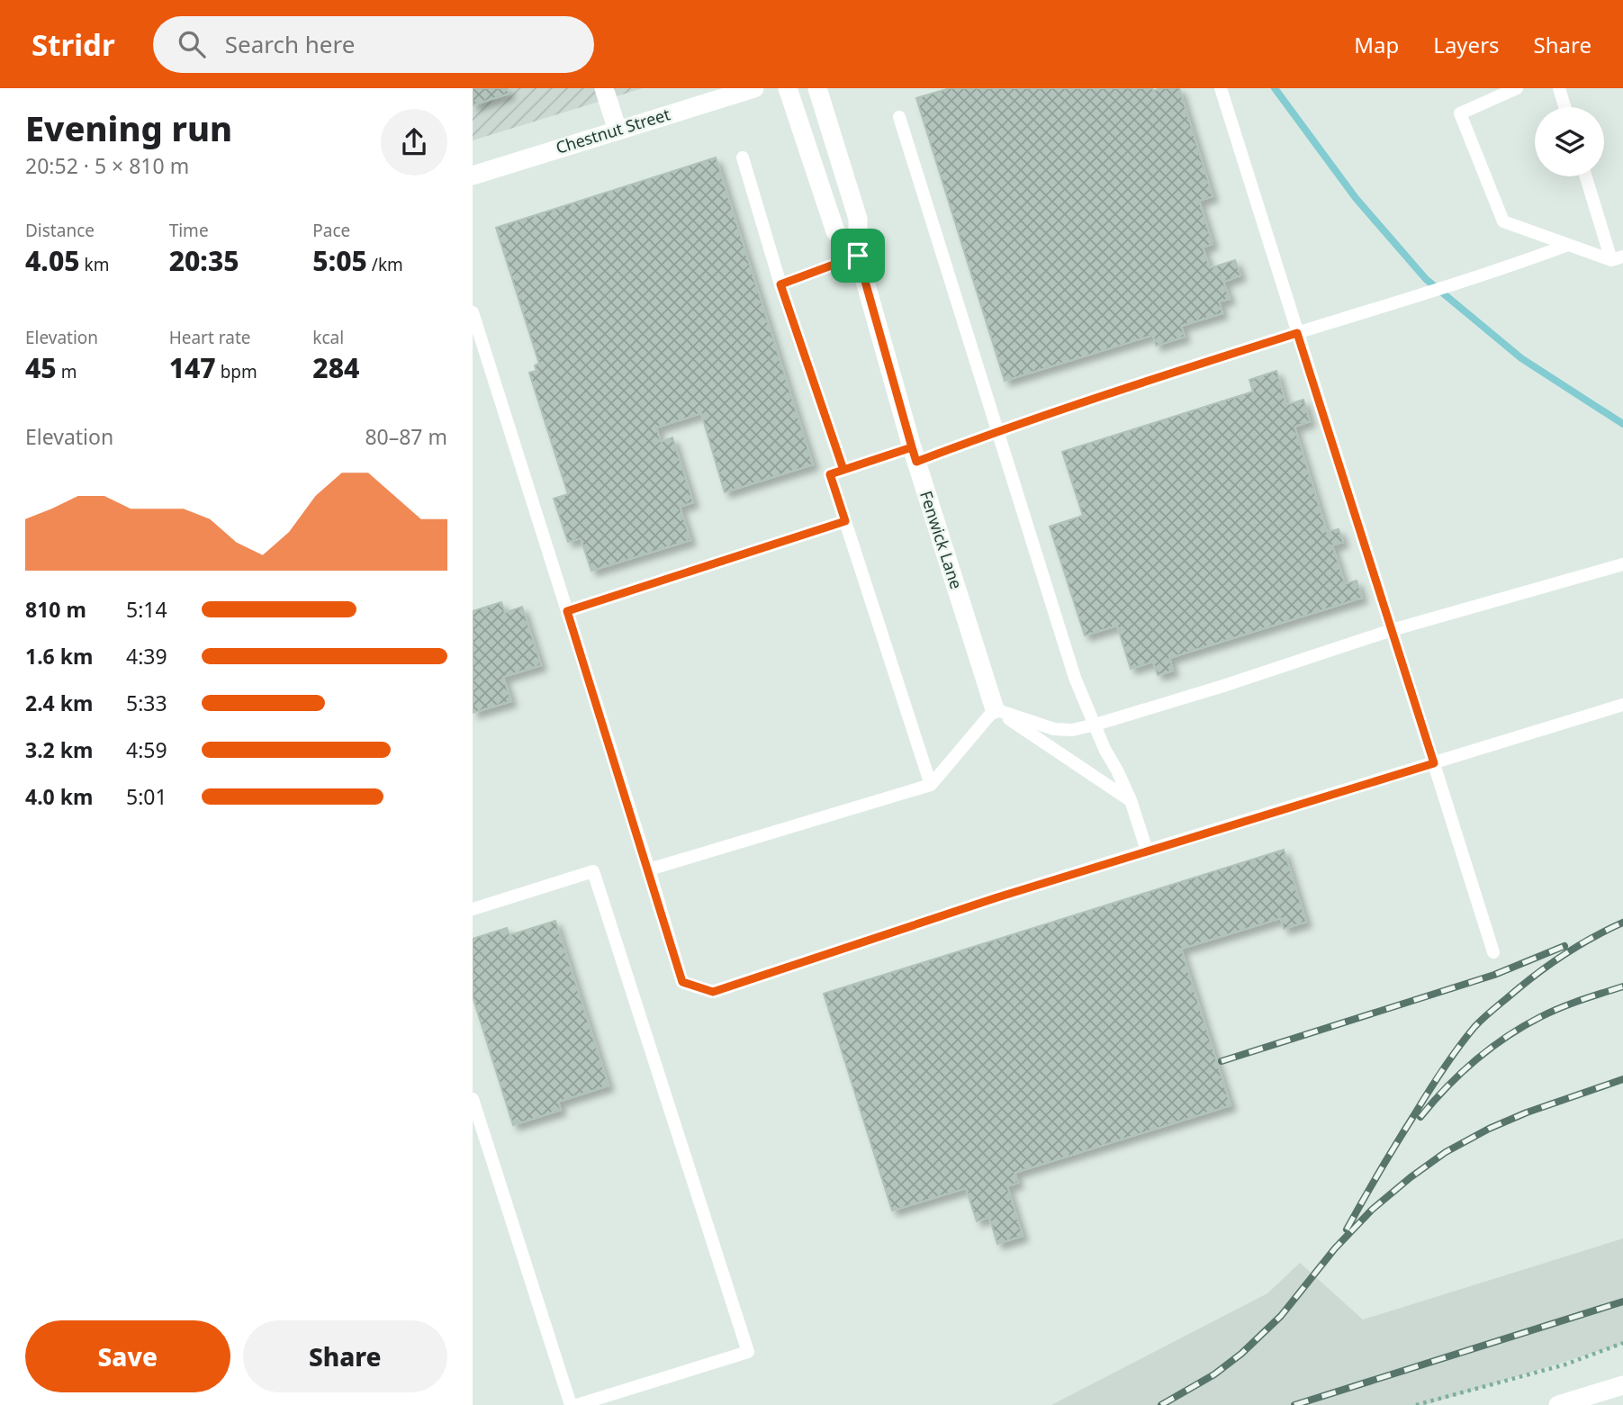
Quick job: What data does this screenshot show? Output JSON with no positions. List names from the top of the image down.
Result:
{
  "streets": {
    "street": ["Chestnut Street", "Fenwick Lane"]
  },
  "page": {
    "header": "Stridr",
    "search": "Search here",
    "nav": ["Map", "Layers", "Share"],
    "heading": ["Evening run", "20:52 · 5 × 810 m"],
    "stats": [
      ["Distance", "4.05 km"],
      ["Time", "20:35"],
      ["Pace", "5:05 /km"],
      ["Elevation", "45 m"],
      ["Heart rate", "147 bpm"],
      ["kcal", "284"]
    ],
    "chart": ["Elevation", "80–87 m"],
    "list": [
      {
        "name": "810 m",
        "note": "5:14"
      },
      {
        "name": "1.6 km",
        "note": "4:39"
      },
      {
        "name": "2.4 km",
        "note": "5:33"
      },
      {
        "name": "3.2 km",
        "note": "4:59"
      },
      {
        "name": "4.0 km",
        "note": "5:01"
      }
    ],
    "buttons": ["Save", "Share"]
  }
}
